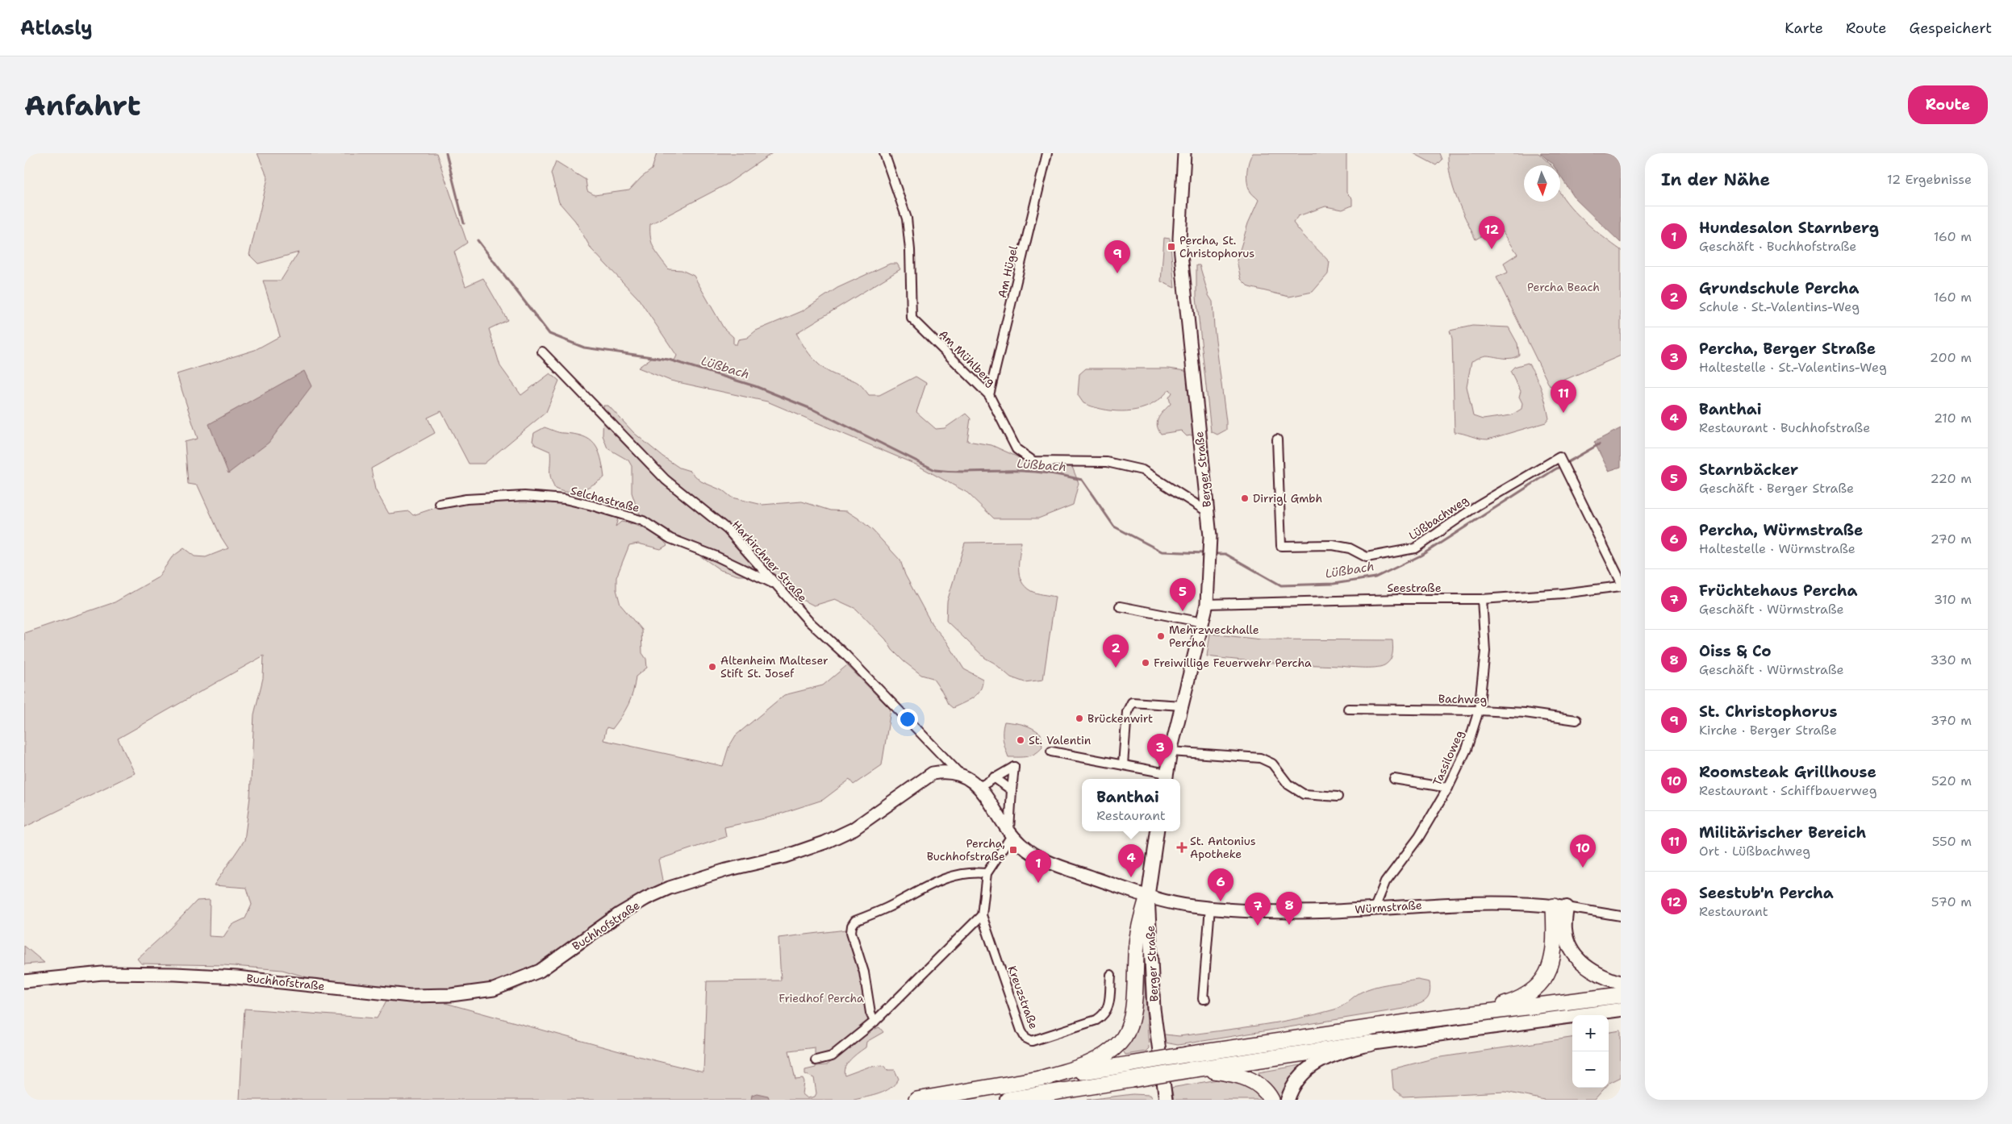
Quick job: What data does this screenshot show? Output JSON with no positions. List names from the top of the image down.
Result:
{
  "streets": {
    "main road": ["Berger Straße", "Würmstraße", "Buchhofstraße"],
    "street": [
      "Am Hügel",
      "Am Mühlberg",
      "Selchastraße",
      "Lüßbachweg",
      "Harkirchner Straße",
      "Seestraße",
      "Bachweg",
      "Tassiloweg",
      "Kreuzstraße"
    ]
  },
  "crossings": [
    ["Am Hügel", "Am Mühlberg"],
    ["Am Mühlberg", "Berger Straße"],
    ["Berger Straße", "Seestraße"],
    ["Berger Straße", "Würmstraße"],
    ["Berger Straße", "Buchhofstraße"],
    ["Selchastraße", "Harkirchner Straße"],
    ["Harkirchner Straße", "Buchhofstraße"],
    ["Seestraße", "Tassiloweg"],
    ["Bachweg", "Tassiloweg"],
    ["Tassiloweg", "Würmstraße"],
    ["Würmstraße", "Buchhofstraße"],
    ["Buchhofstraße", "Kreuzstraße"]
  ],
  "water": ["Lüßbach"],
  "parks": ["Percha Beach", "Friedhof Percha"],
  "places": {
    "transit": ["Percha, St. Christophorus", "Percha, Buchhofstraße"],
    "other": [
      "Dirrigl Gmbh",
      "Mehrzweckhalle Percha",
      "Freiwillige Feuerwehr Percha",
      "Altenheim Malteser Stift St. Josef",
      "Brückenwirt",
      "St. Valentin"
    ],
    "health": ["St. Antonius Apotheke"]
  },
  "north": "bottom",
  "page": {
    "header": "Atlasly",
    "nav": ["Karte", "Route", "Gespeichert"],
    "buttons": "Route",
    "title": "Anfahrt",
    "heading": ["In der Nähe", "12 Ergebnisse"],
    "list": [
      {
        "mark": "1",
        "name": "Hundesalon Starnberg",
        "note": "Geschäft · Buchhofstraße",
        "value": "160 m"
      },
      {
        "mark": "2",
        "name": "Grundschule Percha",
        "note": "Schule · St.-Valentins-Weg",
        "value": "160 m"
      },
      {
        "mark": "3",
        "name": "Percha, Berger Straße",
        "note": "Haltestelle · St.-Valentins-Weg",
        "value": "200 m"
      },
      {
        "mark": "4",
        "name": "Banthai",
        "note": "Restaurant · Buchhofstraße",
        "value": "210 m"
      },
      {
        "mark": "5",
        "name": "Starnbäcker",
        "note": "Geschäft · Berger Straße",
        "value": "220 m"
      },
      {
        "mark": "6",
        "name": "Percha, Würmstraße",
        "note": "Haltestelle · Würmstraße",
        "value": "270 m"
      },
      {
        "mark": "7",
        "name": "Früchtehaus Percha",
        "note": "Geschäft · Würmstraße",
        "value": "310 m"
      },
      {
        "mark": "8",
        "name": "Oiss & Co",
        "note": "Geschäft · Würmstraße",
        "value": "330 m"
      },
      {
        "mark": "9",
        "name": "St. Christophorus",
        "note": "Kirche · Berger Straße",
        "value": "370 m"
      },
      {
        "mark": "10",
        "name": "Roomsteak Grillhouse",
        "note": "Restaurant · Schiffbauerweg",
        "value": "520 m"
      },
      {
        "mark": "11",
        "name": "Militärischer Bereich",
        "note": "Ort · Lüßbachweg",
        "value": "550 m"
      },
      {
        "mark": "12",
        "name": "Seestub'n Percha",
        "note": "Restaurant",
        "value": "570 m"
      }
    ],
    "pins": [
      "12",
      "9",
      "11",
      "5",
      "2",
      "3",
      "10",
      "4",
      "1",
      "6",
      "8",
      "7"
    ],
    "popup": ["Banthai", "Restaurant"],
    "map_buttons": ["+", "−"]
  }
}
